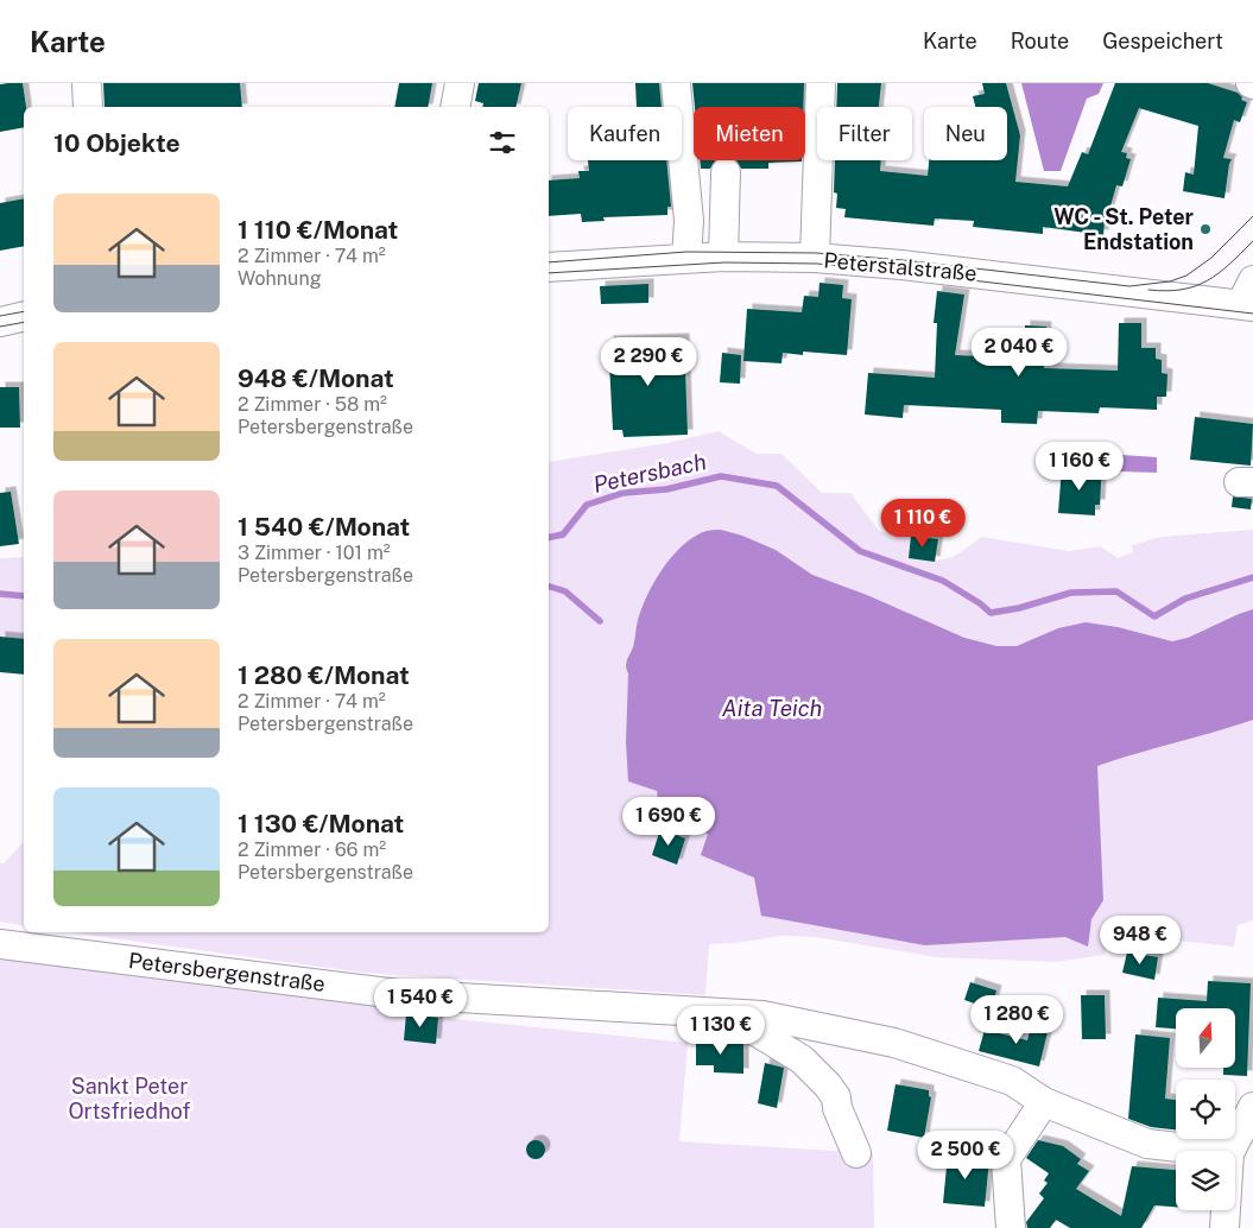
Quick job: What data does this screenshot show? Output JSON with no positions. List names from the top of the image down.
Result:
{
  "streets": {
    "street": ["Peterstalstraße", "Petersbergenstraße"]
  },
  "water": ["Petersbach", "Aita Teich"],
  "parks": ["Sankt Peter Ortsfriedhof"],
  "places": ["WC - St. Peter Endstation"],
  "north": "top",
  "page": {
    "header": "Karte",
    "nav": ["Karte", "Route", "Gespeichert"],
    "chip": [
      "Kaufen",
      "Mieten",
      "Filter",
      "Neu"
    ],
    "heading": "10 Objekte",
    "list": [
      {
        "name": "1 110 €/Monat",
        "note": "2 Zimmer · 74 m² · Wohnung"
      },
      {
        "name": "948 €/Monat",
        "note": "2 Zimmer · 58 m² · Petersbergenstraße"
      },
      {
        "name": "1 540 €/Monat",
        "note": "3 Zimmer · 101 m² · Petersbergenstraße"
      },
      {
        "name": "1 280 €/Monat",
        "note": "2 Zimmer · 74 m² · Petersbergenstraße"
      },
      {
        "name": "1 130 €/Monat",
        "note": "2 Zimmer · 66 m² · Petersbergenstraße"
      }
    ],
    "price": [
      "2 040 €",
      "2 290 €",
      "1 160 €",
      "1 110 €",
      "1 690 €",
      "948 €",
      "1 540 €",
      "1 280 €",
      "1 130 €",
      "2 500 €"
    ]
  }
}
